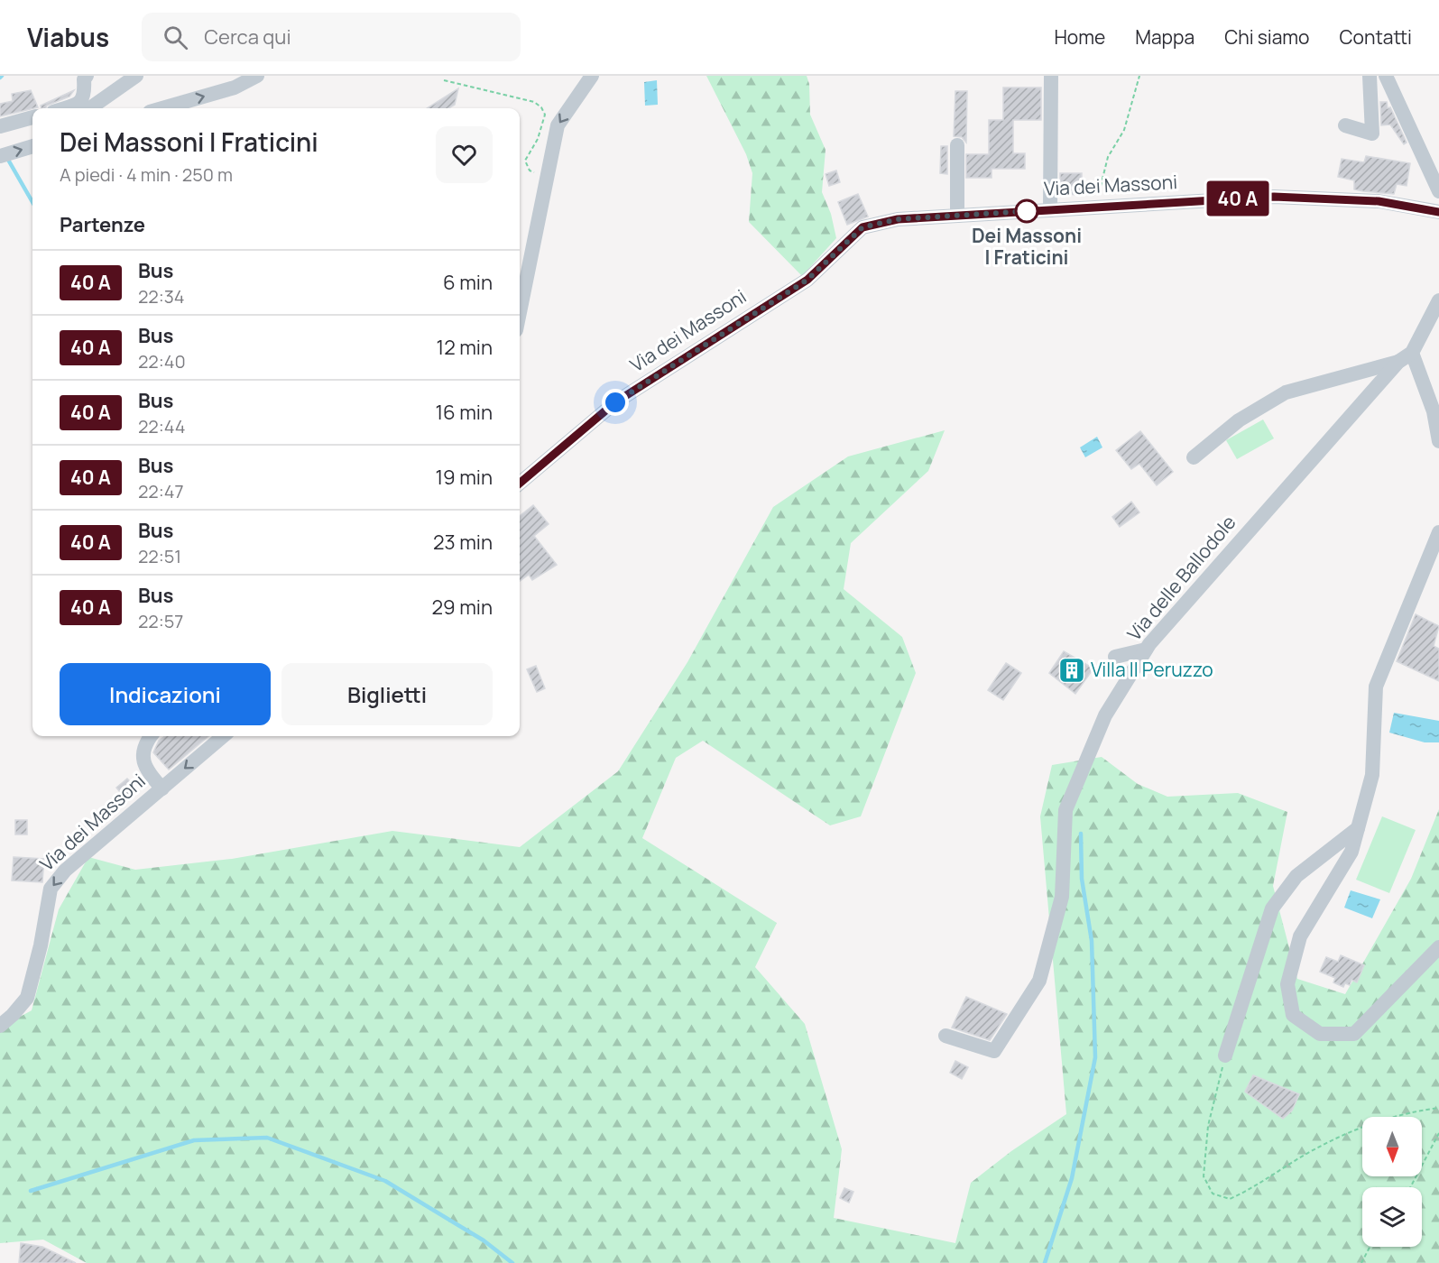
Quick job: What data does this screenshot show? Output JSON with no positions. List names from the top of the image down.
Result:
{
  "streets": {
    "street": ["Via dei Massoni", "Via delle Ballodole"]
  },
  "places": {
    "other": ["Dei Massoni I Fraticini"],
    "building": ["Villa Il Peruzzo"]
  },
  "north": "bottom",
  "page": {
    "header": "Viabus",
    "search": "Cerca qui",
    "nav": [
      "Home",
      "Mappa",
      "Chi siamo",
      "Contatti"
    ],
    "on_map": "40 A",
    "heading": [
      ["Dei Massoni I Fraticini", "A piedi · 4 min · 250 m"],
      "Partenze"
    ],
    "list": [
      {
        "mark": "40 A",
        "name": "Bus",
        "note": "22:34",
        "value": "6 min"
      },
      {
        "mark": "40 A",
        "name": "Bus",
        "note": "22:40",
        "value": "12 min"
      },
      {
        "mark": "40 A",
        "name": "Bus",
        "note": "22:44",
        "value": "16 min"
      },
      {
        "mark": "40 A",
        "name": "Bus",
        "note": "22:47",
        "value": "19 min"
      },
      {
        "mark": "40 A",
        "name": "Bus",
        "note": "22:51",
        "value": "23 min"
      },
      {
        "mark": "40 A",
        "name": "Bus",
        "note": "22:57",
        "value": "29 min"
      }
    ],
    "buttons": ["Indicazioni", "Biglietti"]
  }
}
